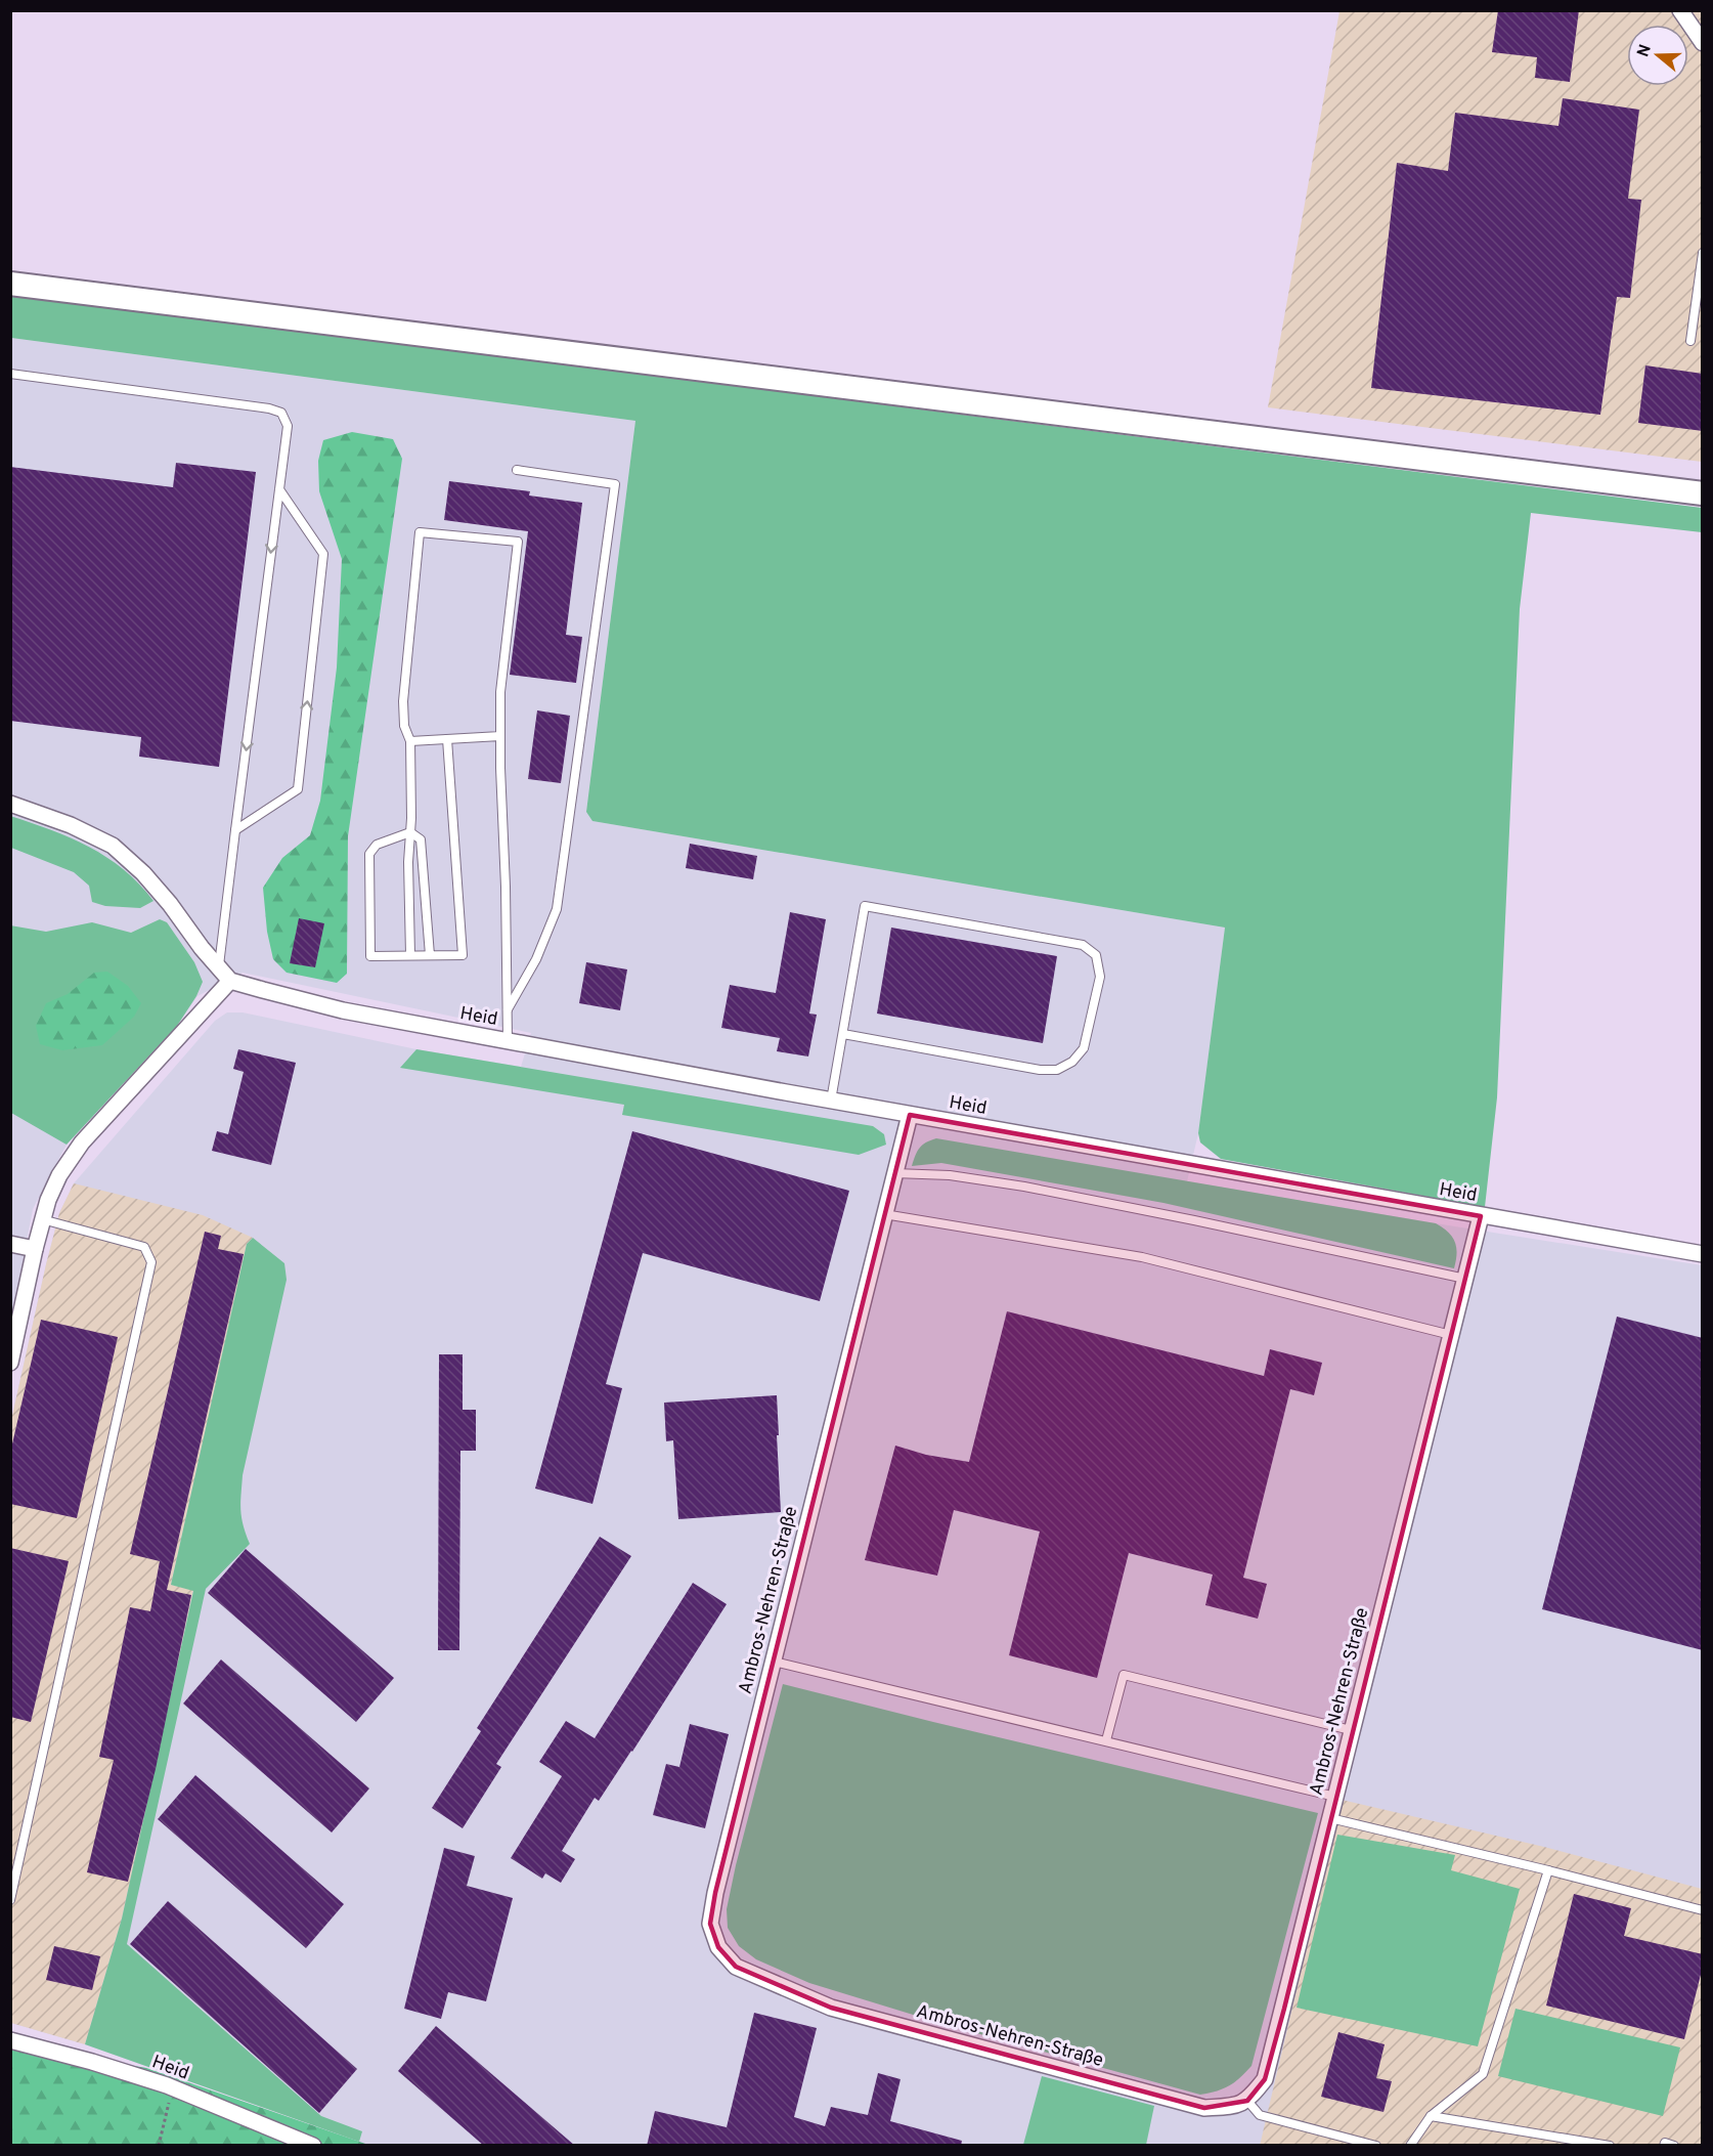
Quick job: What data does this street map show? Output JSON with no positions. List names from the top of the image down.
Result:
{
  "streets": {
    "street": ["Heid", "Ambros-Nehren-Straße"]
  },
  "crossings": [
    ["Heid", "Ambros-Nehren-Straße"]
  ],
  "north": "left"
}
